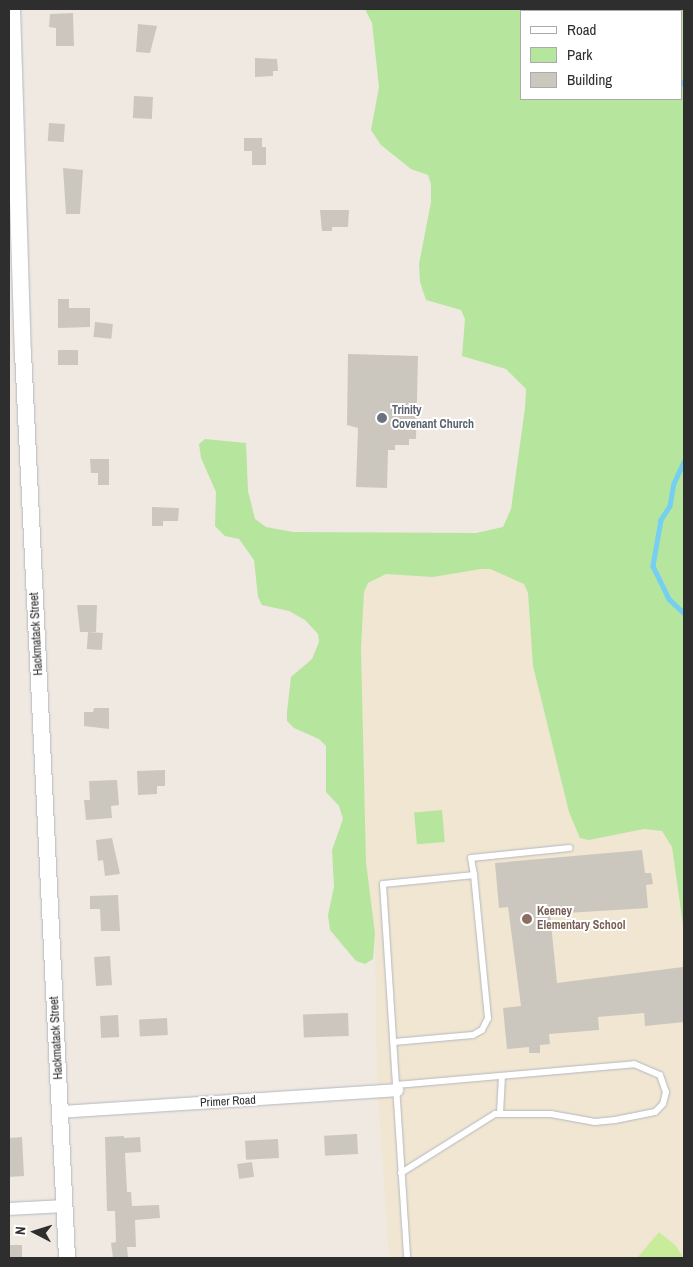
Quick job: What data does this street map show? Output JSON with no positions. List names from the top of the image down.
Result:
{
  "streets": {
    "street": ["Hackmatack Street", "Primer Road"]
  },
  "crossings": [
    ["Hackmatack Street", "Primer Road"]
  ],
  "places": ["Trinity Covenant Church", "Keeney Elementary School"],
  "legend": ["Road", "Park", "Building"],
  "north": "left"
}
